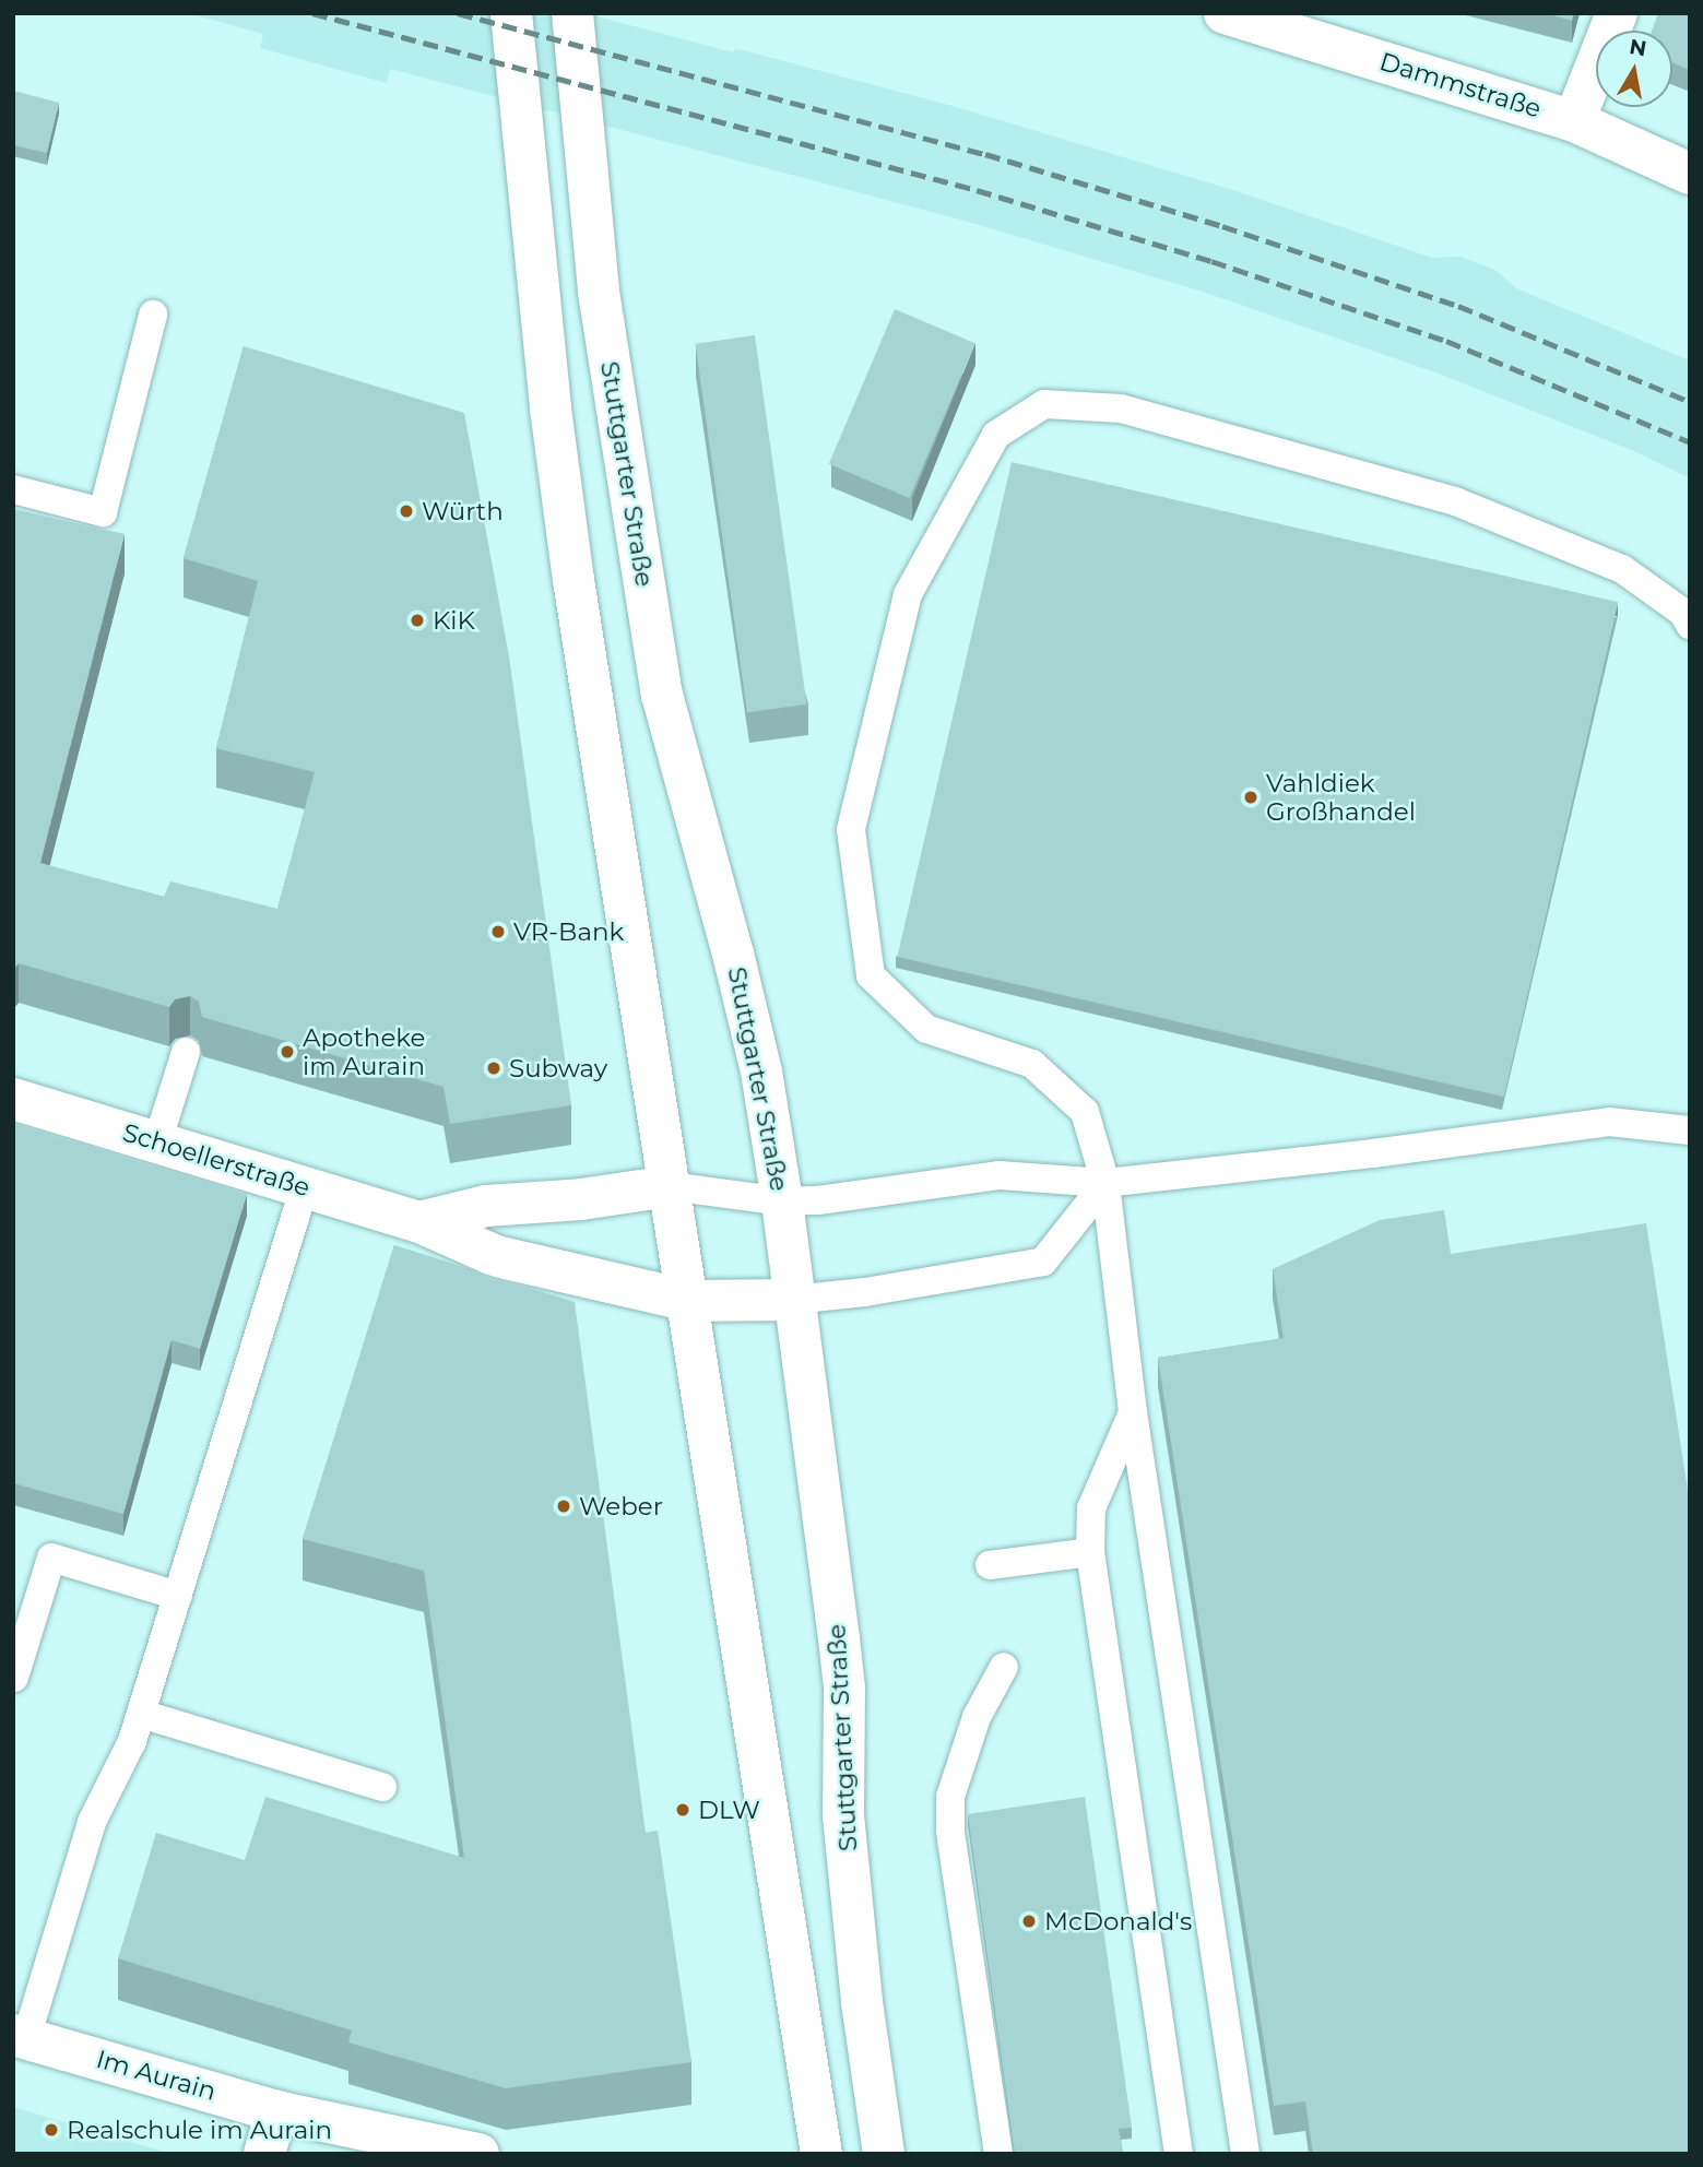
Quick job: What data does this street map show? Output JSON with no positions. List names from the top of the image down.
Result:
{
  "streets": {
    "main road": [
      "Dammstraße",
      "Stuttgarter Straße",
      "Schoellerstraße",
      "Im Aurain"
    ]
  },
  "crossings": [
    ["Stuttgarter Straße", "Schoellerstraße"]
  ],
  "places": [
    "Würth",
    "KiK",
    "Vahldiek Großhandel",
    "VR-Bank",
    "Apotheke im Aurain",
    "Subway",
    "Weber",
    "DLW",
    "McDonald's",
    "Realschule im Aurain"
  ],
  "north": "top"
}
